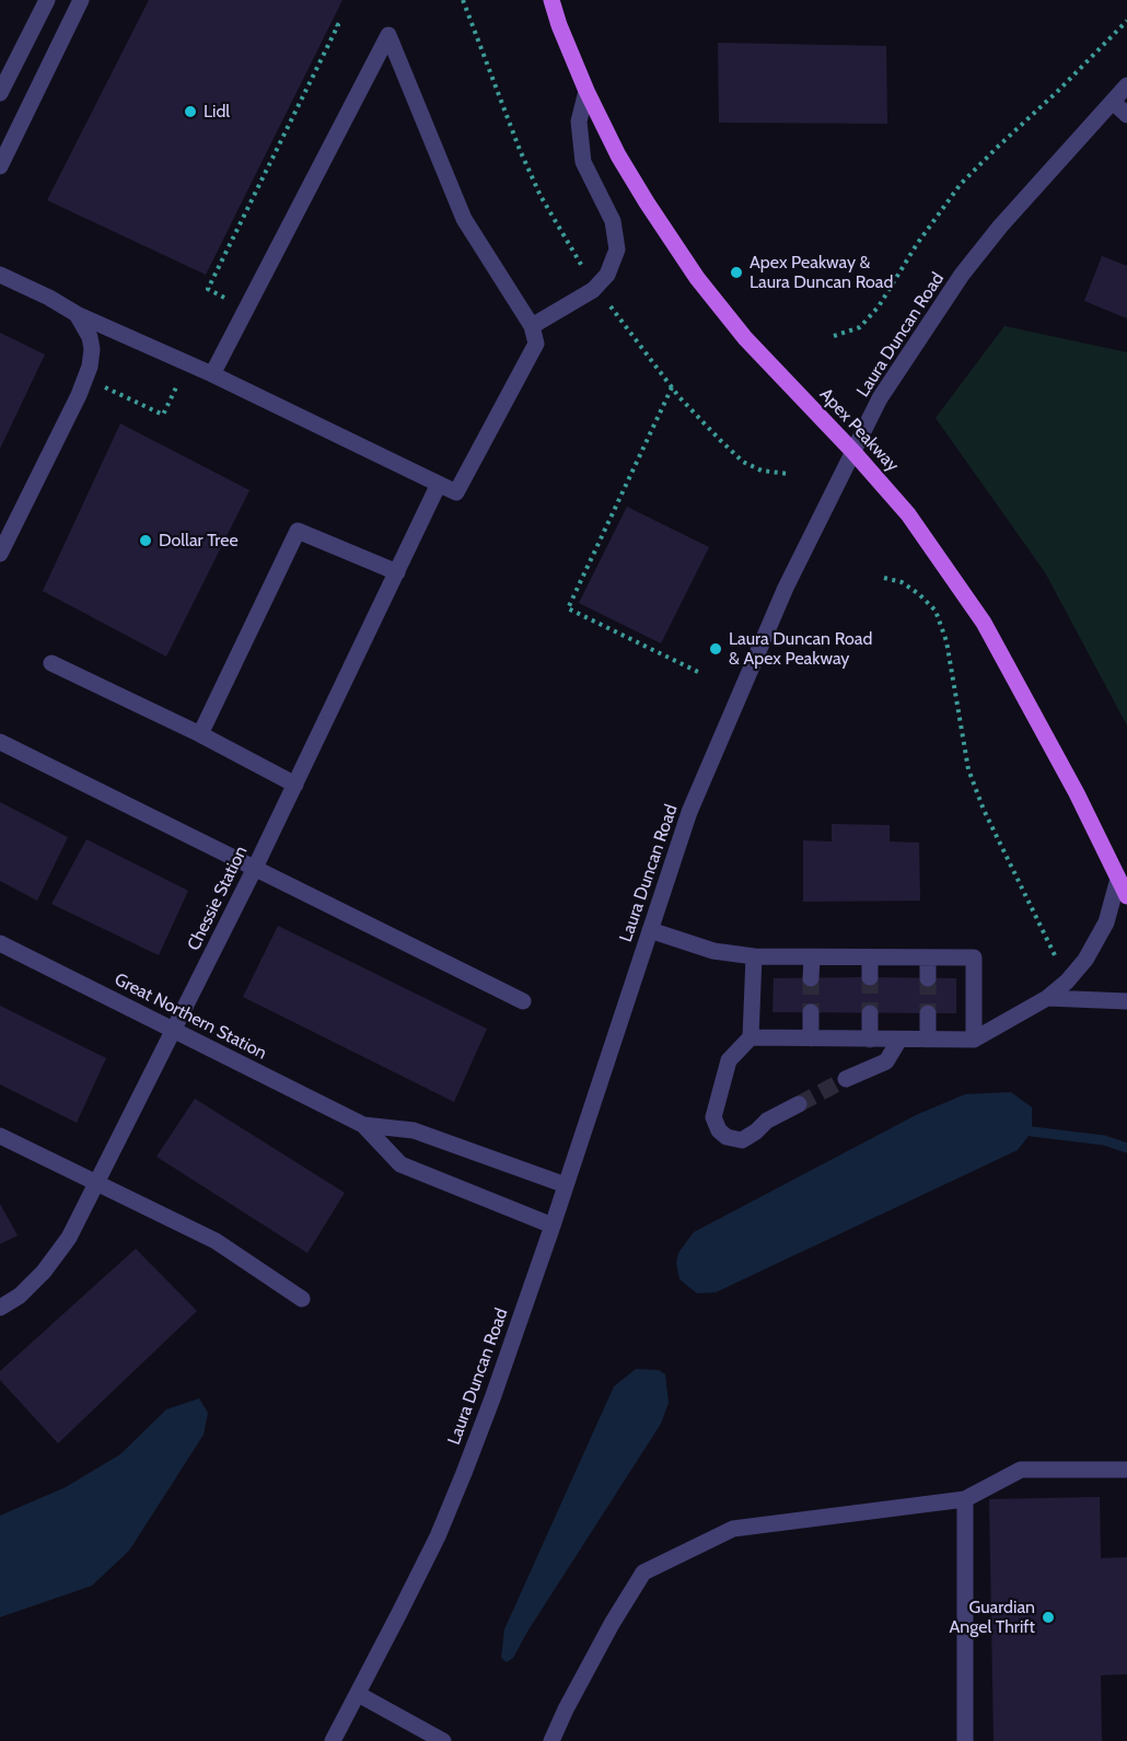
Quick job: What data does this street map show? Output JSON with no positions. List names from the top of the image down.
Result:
{
  "streets": {
    "main road": ["Apex Peakway"],
    "street": ["Laura Duncan Road", "Chessie Station", "Great Northern Station"]
  },
  "crossings": [
    ["Laura Duncan Road", "Apex Peakway"],
    ["Laura Duncan Road", "Great Northern Station"],
    ["Chessie Station", "Great Northern Station"]
  ],
  "places": [
    "Lidl",
    "Apex Peakway & Laura Duncan Road",
    "Dollar Tree",
    "Laura Duncan Road & Apex Peakway",
    "Guardian Angel Thrift"
  ]
}
